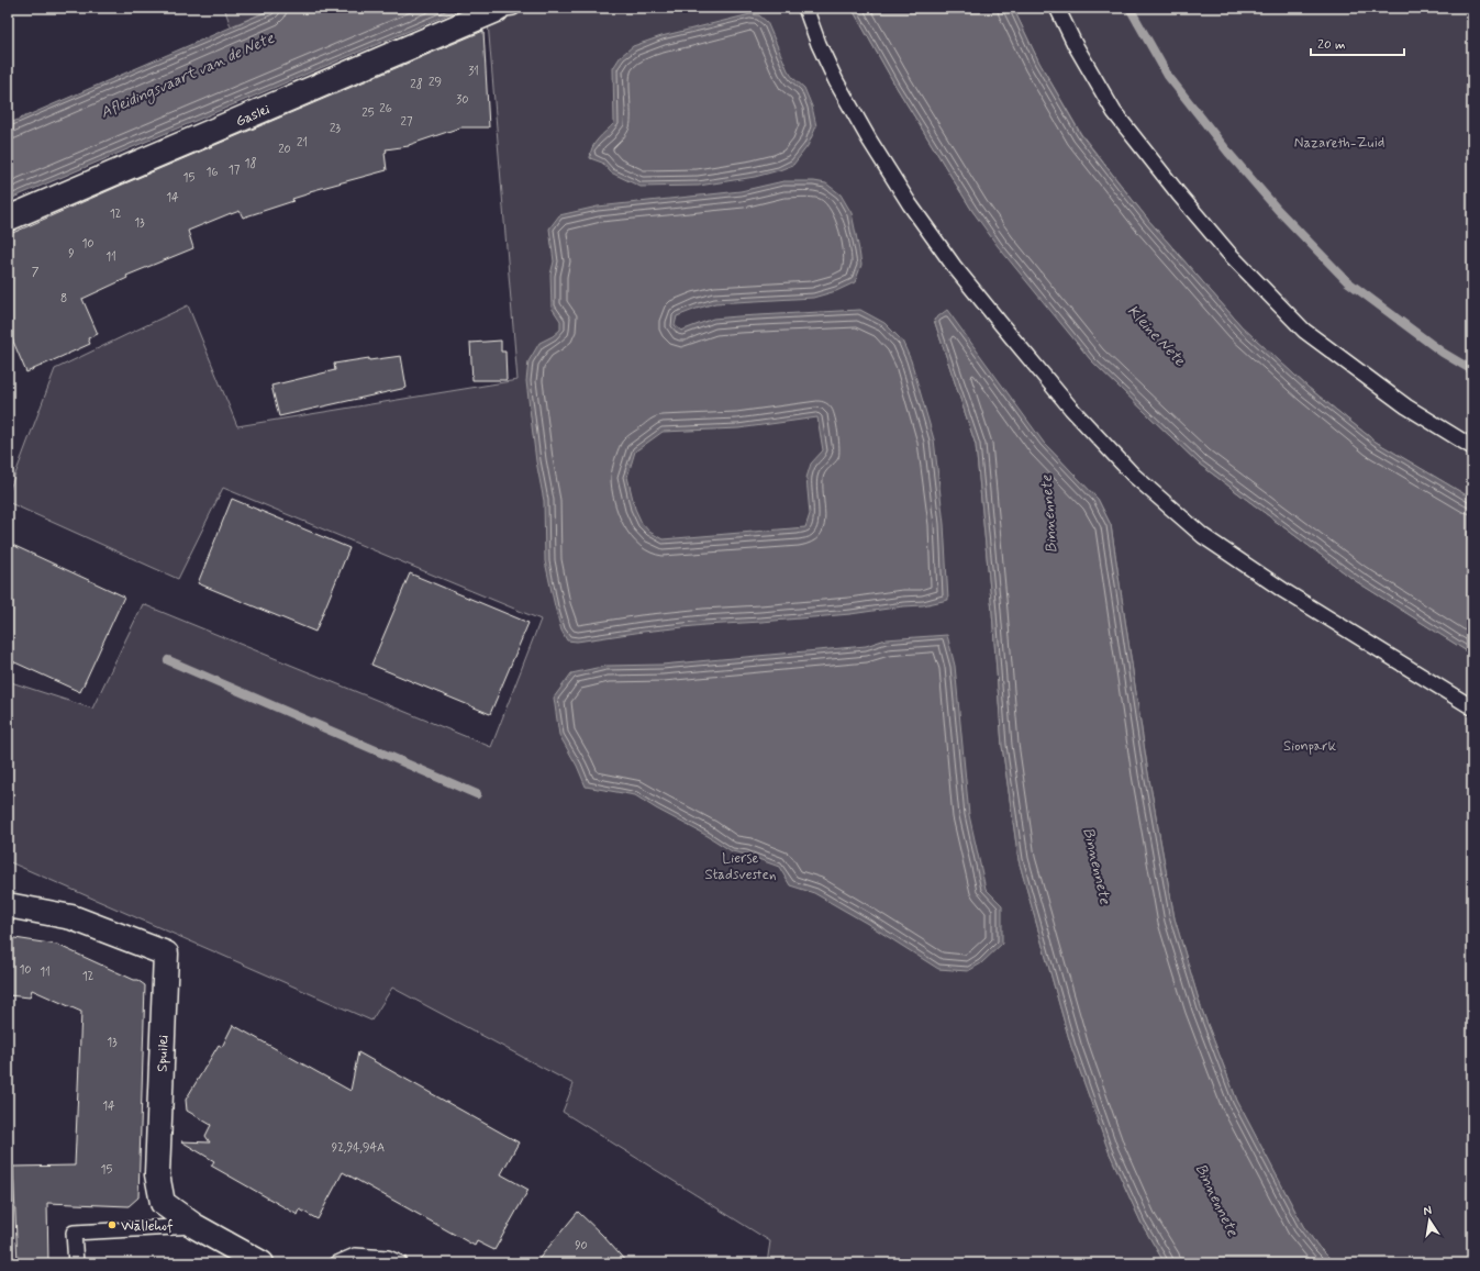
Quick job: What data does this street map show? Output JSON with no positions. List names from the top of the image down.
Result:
{
  "streets": {
    "street": ["Gaslei", "Spuilei"]
  },
  "water": ["Afleidingsvaart van de Nete", "Kleine Nete", "Binnennete"],
  "parks": ["Nazareth-Zuid", "Sionpark", "Lierse Stadsvesten"],
  "places": ["Wallehof"],
  "house_numbers": [
    "31",
    "29",
    "28",
    "30",
    "26",
    "25",
    "27",
    "23",
    "21",
    "20",
    "18",
    "17",
    "16",
    "15",
    "14",
    "12",
    "13",
    "10",
    "9",
    "11",
    "7",
    "8",
    "10",
    "11",
    "12",
    "13",
    "14",
    "92,94,94A",
    "15",
    "90"
  ],
  "scale_bar": "20 m",
  "north": "top"
}
